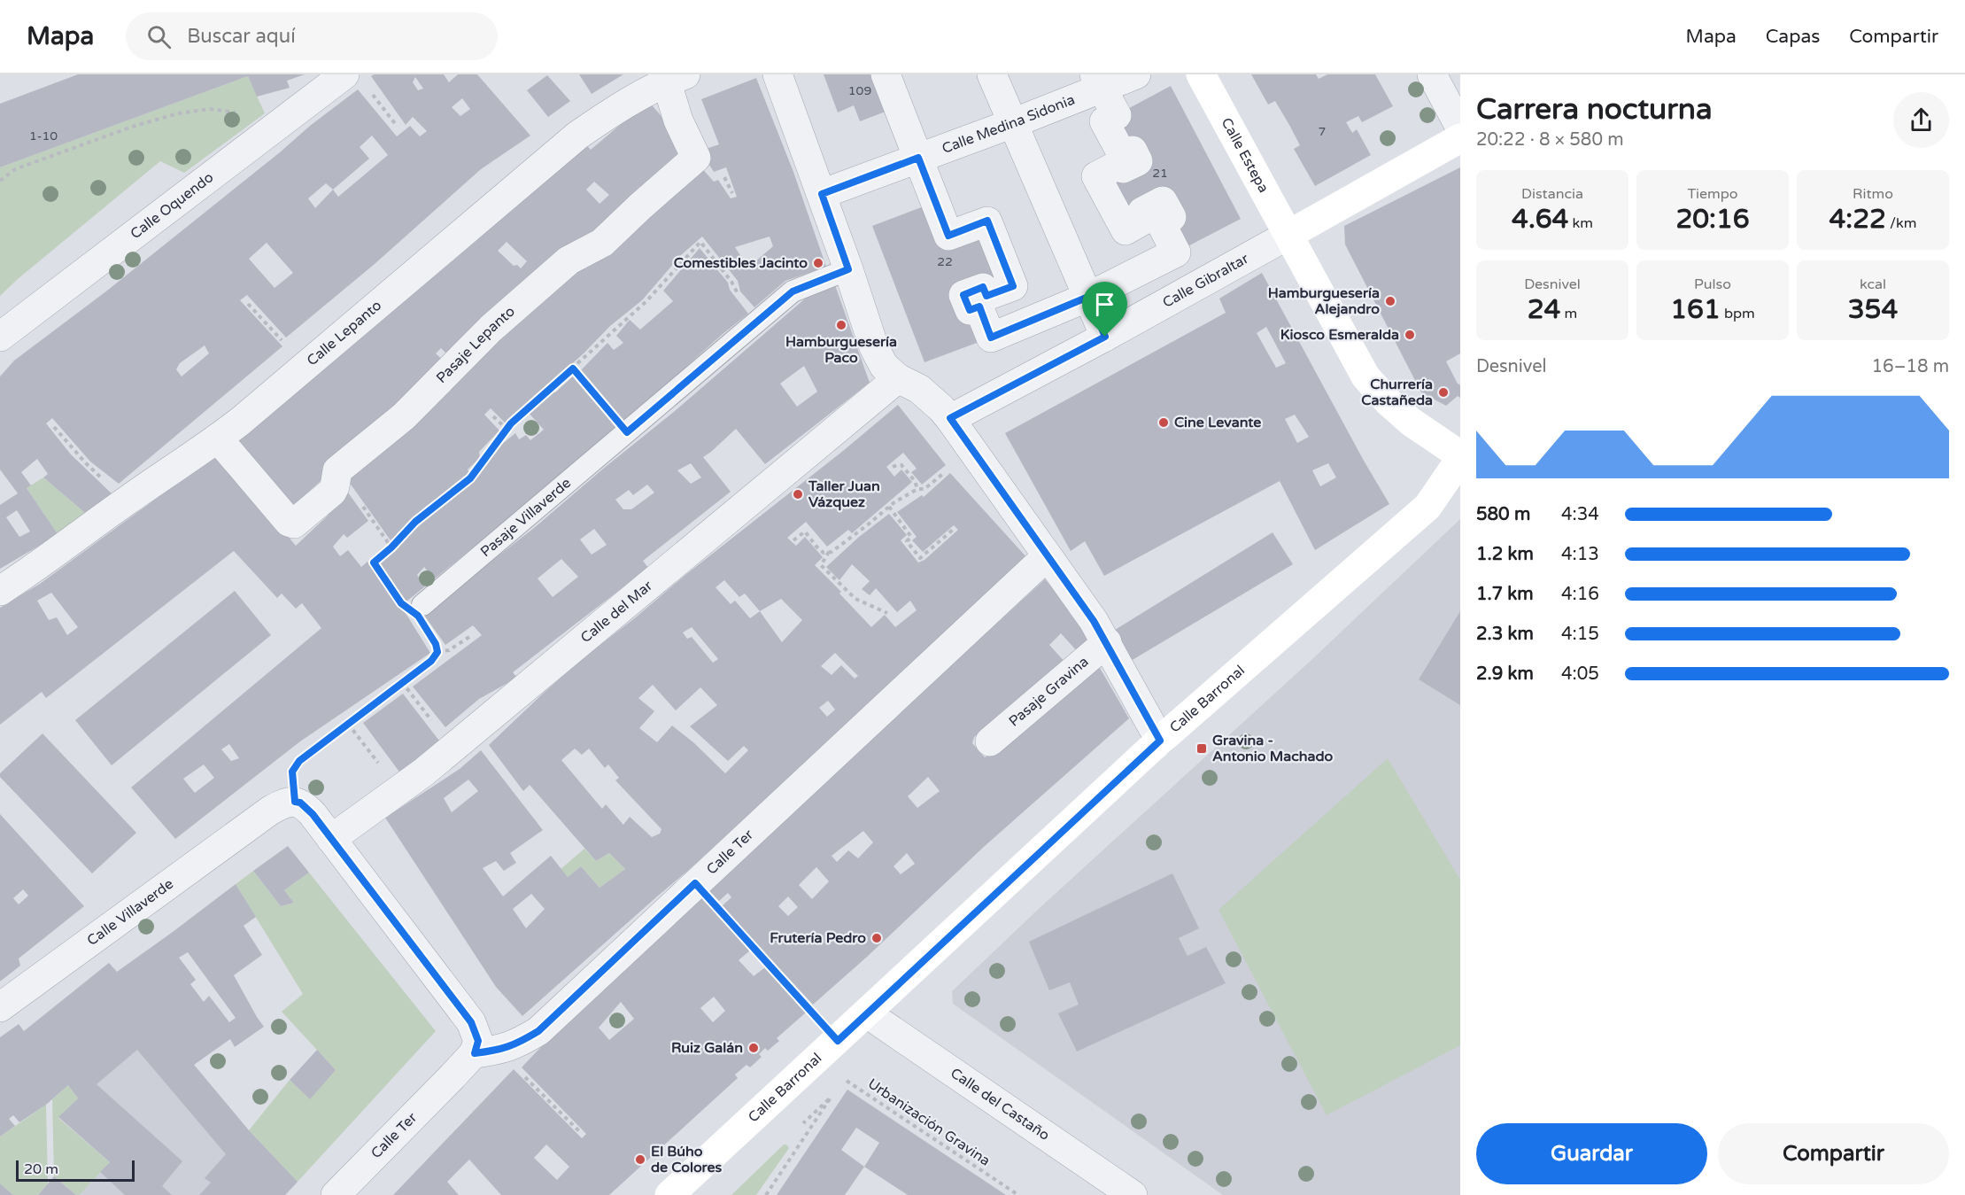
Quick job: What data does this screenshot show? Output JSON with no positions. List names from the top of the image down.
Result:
{
  "streets": {
    "street": [
      "Calle Medina Sidonia",
      "Calle Estepa",
      "Calle Oquendo",
      "Calle Gibraltar",
      "Calle Lepanto",
      "Pasaje Lepanto",
      "Calle del Mar",
      "Pasaje Gravina",
      "Calle Barronal",
      "Calle Ter",
      "Calle Villaverde",
      "Calle del Castaño"
    ],
    "lane": ["Pasaje Villaverde"],
    "path": ["Urbanización Gravina"]
  },
  "crossings": [
    ["Calle Estepa", "Calle Gibraltar"],
    ["Calle Estepa", "Calle Barronal"],
    ["Calle Lepanto", "Pasaje Lepanto"],
    ["Calle Barronal", "Calle del Castaño"]
  ],
  "places": {
    "other": [
      "Comestibles Jacinto",
      "Hamburguesería Alejandro",
      "Hamburguesería Paco",
      "Kiosco Esmeralda",
      "Churrería Castañeda",
      "Cine Levante",
      "Taller Juan Vázquez",
      "Frutería Pedro",
      "Ruiz Galán",
      "El Búho de Colores"
    ],
    "transit": ["Gravina - Antonio Machado"]
  },
  "house_numbers": [
    "109",
    "7",
    "1-10",
    "21",
    "22"
  ],
  "scale_bar": "20 m",
  "page": {
    "header": "Mapa",
    "search": "Buscar aquí",
    "nav": ["Mapa", "Capas", "Compartir"],
    "heading": ["Carrera nocturna", "20:22 · 8 × 580 m"],
    "stats": [
      ["Distancia", "4.64 km"],
      ["Tiempo", "20:16"],
      ["Ritmo", "4:22 /km"],
      ["Desnivel", "24 m"],
      ["Pulso", "161 bpm"],
      ["kcal", "354"]
    ],
    "chart": ["Desnivel", "16–18 m"],
    "list": [
      {
        "name": "580 m",
        "note": "4:34"
      },
      {
        "name": "1.2 km",
        "note": "4:13"
      },
      {
        "name": "1.7 km",
        "note": "4:16"
      },
      {
        "name": "2.3 km",
        "note": "4:15"
      },
      {
        "name": "2.9 km",
        "note": "4:05"
      }
    ],
    "buttons": ["Guardar", "Compartir"],
    "scale": "20 m"
  }
}
